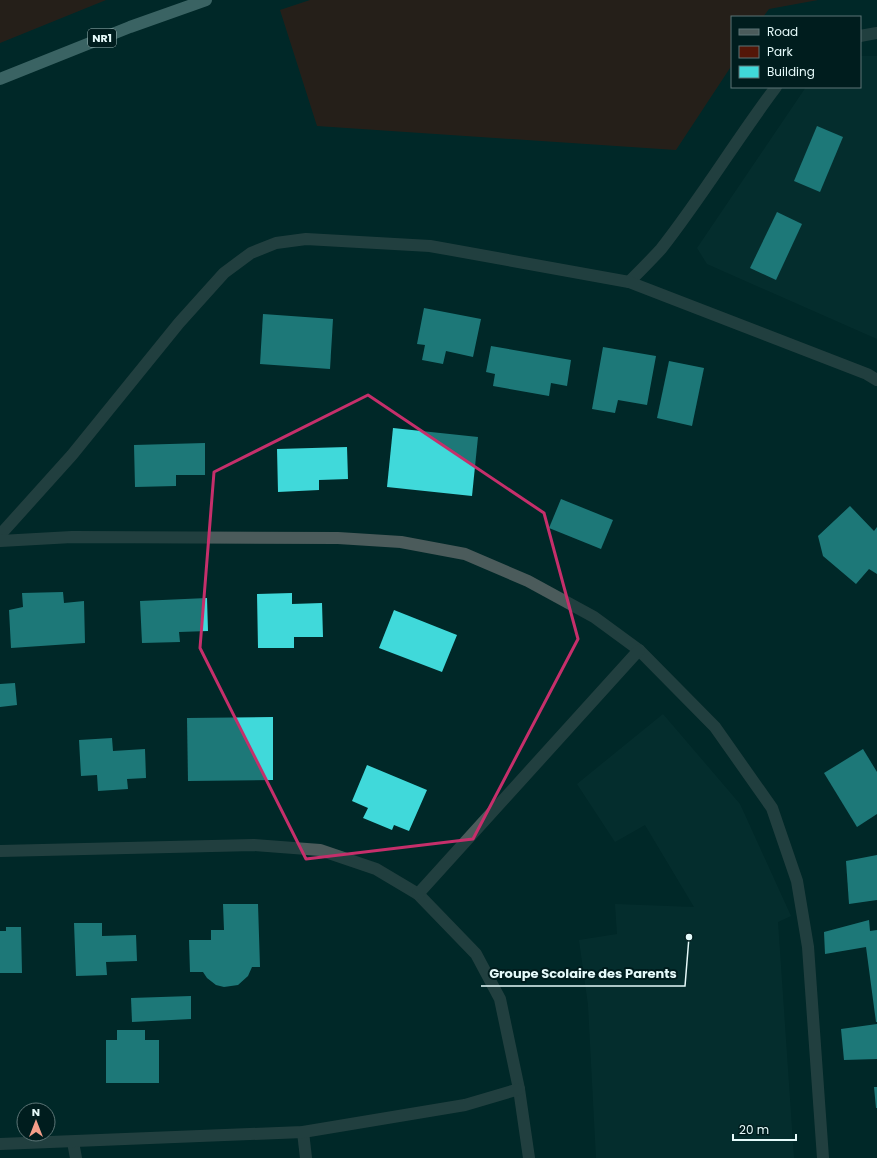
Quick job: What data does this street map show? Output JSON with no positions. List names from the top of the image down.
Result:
{
  "streets": {
    "highway": ["NR1"]
  },
  "places": ["Groupe Scolaire des Parents"],
  "legend": ["Road", "Park", "Building"],
  "scale_bar": "20 m",
  "north": "top"
}
